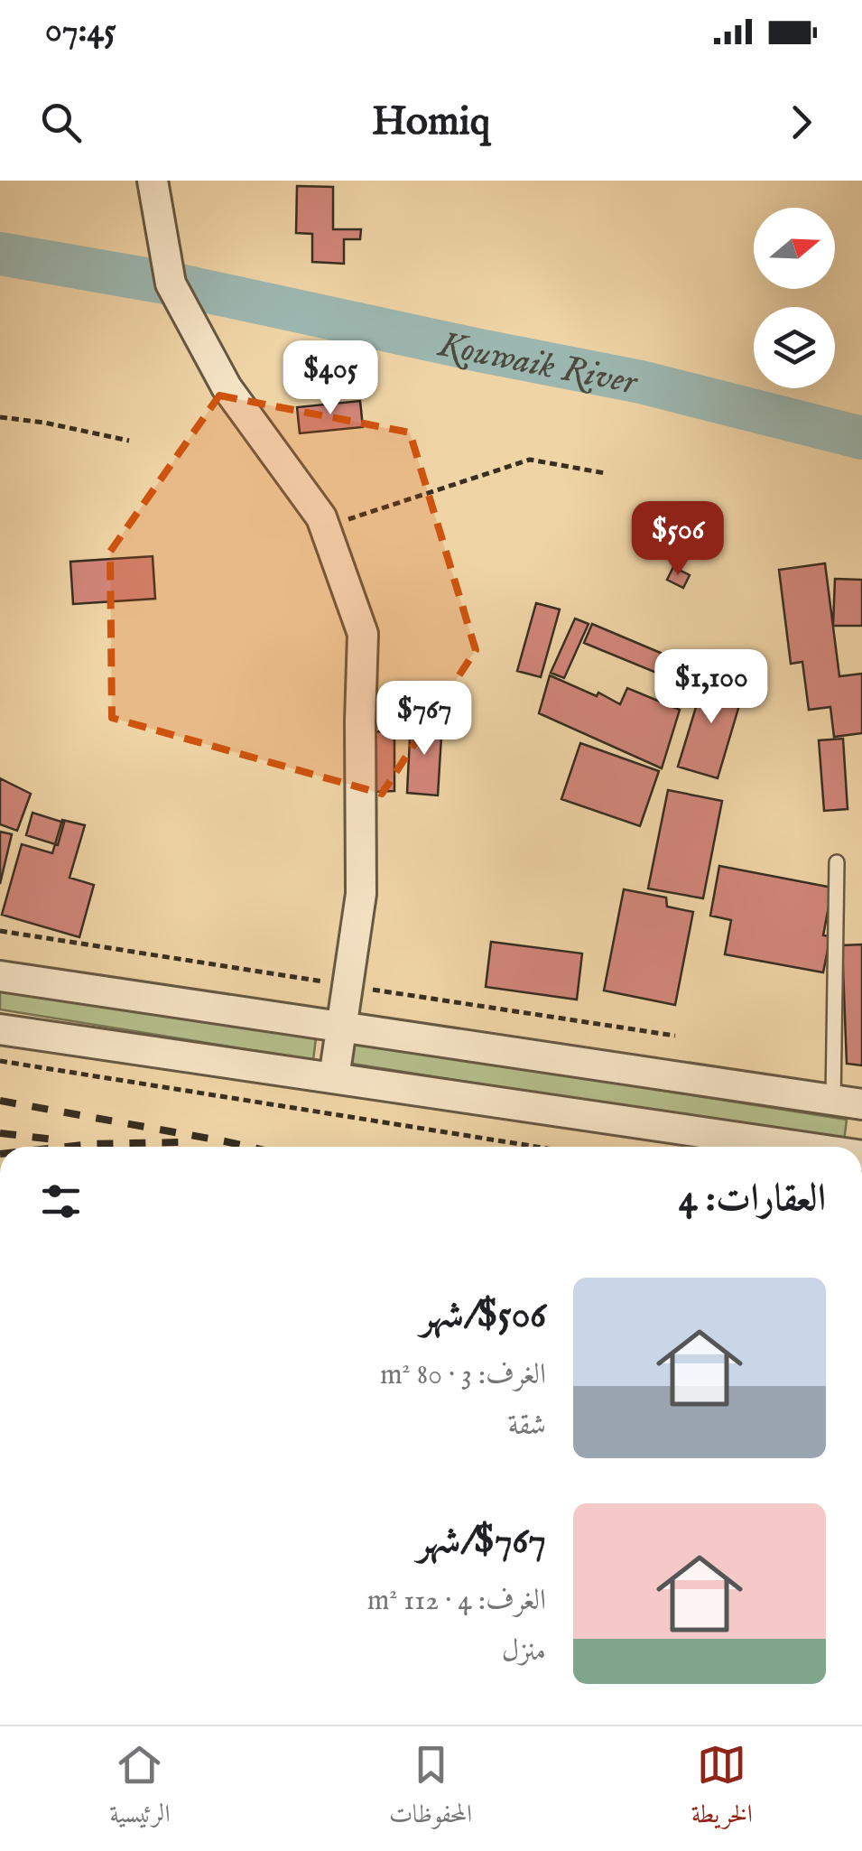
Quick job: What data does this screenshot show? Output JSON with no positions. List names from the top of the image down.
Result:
{
  "water": ["Kouwaik River"],
  "north": "right",
  "page": {
    "status": "07:45",
    "header": "Homiq",
    "price": [
      "$405",
      "$506",
      "$1,100",
      "$767"
    ],
    "heading": "العقارات: 4",
    "list": [
      {
        "name": "$506/شهر",
        "note": "الغرف: 3 · 80 m² · شقة"
      },
      {
        "name": "$767/شهر",
        "note": "الغرف: 4 · 112 m² · منزل"
      }
    ],
    "tabs": ["الخريطة", "المحفوظات", "الرئيسية"]
  }
}
